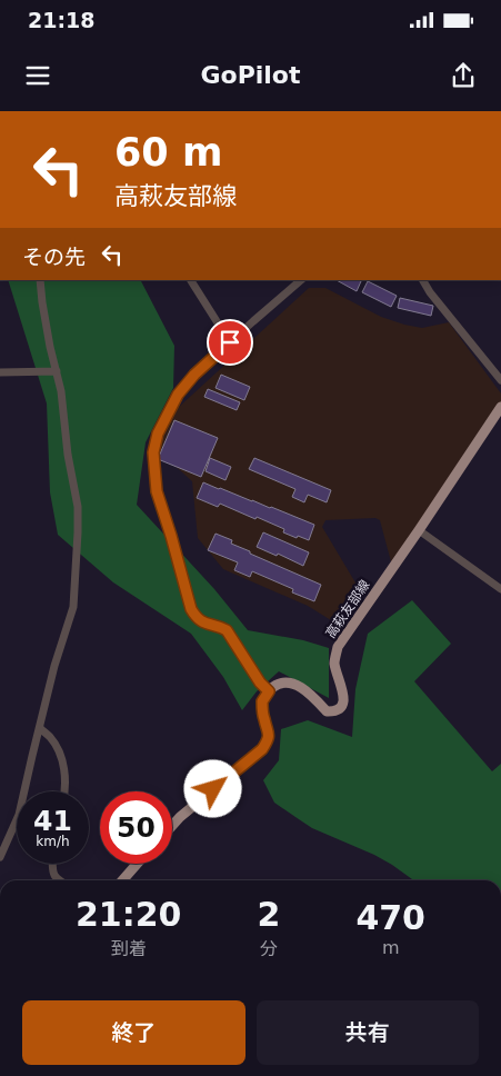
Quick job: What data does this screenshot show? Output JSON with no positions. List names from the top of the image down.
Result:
{
  "streets": {
    "main road": ["高萩友部線"]
  },
  "page": {
    "status": "21:18",
    "header": "GoPilot",
    "turn": ["60 m", "高萩友部線"],
    "then": "その先",
    "speed": "41 km/h",
    "limit": "50",
    "eta": [
      "21:20",
      "到着",
      "2",
      "分",
      "470",
      "m"
    ],
    "buttons": ["終了", "共有"]
  }
}
